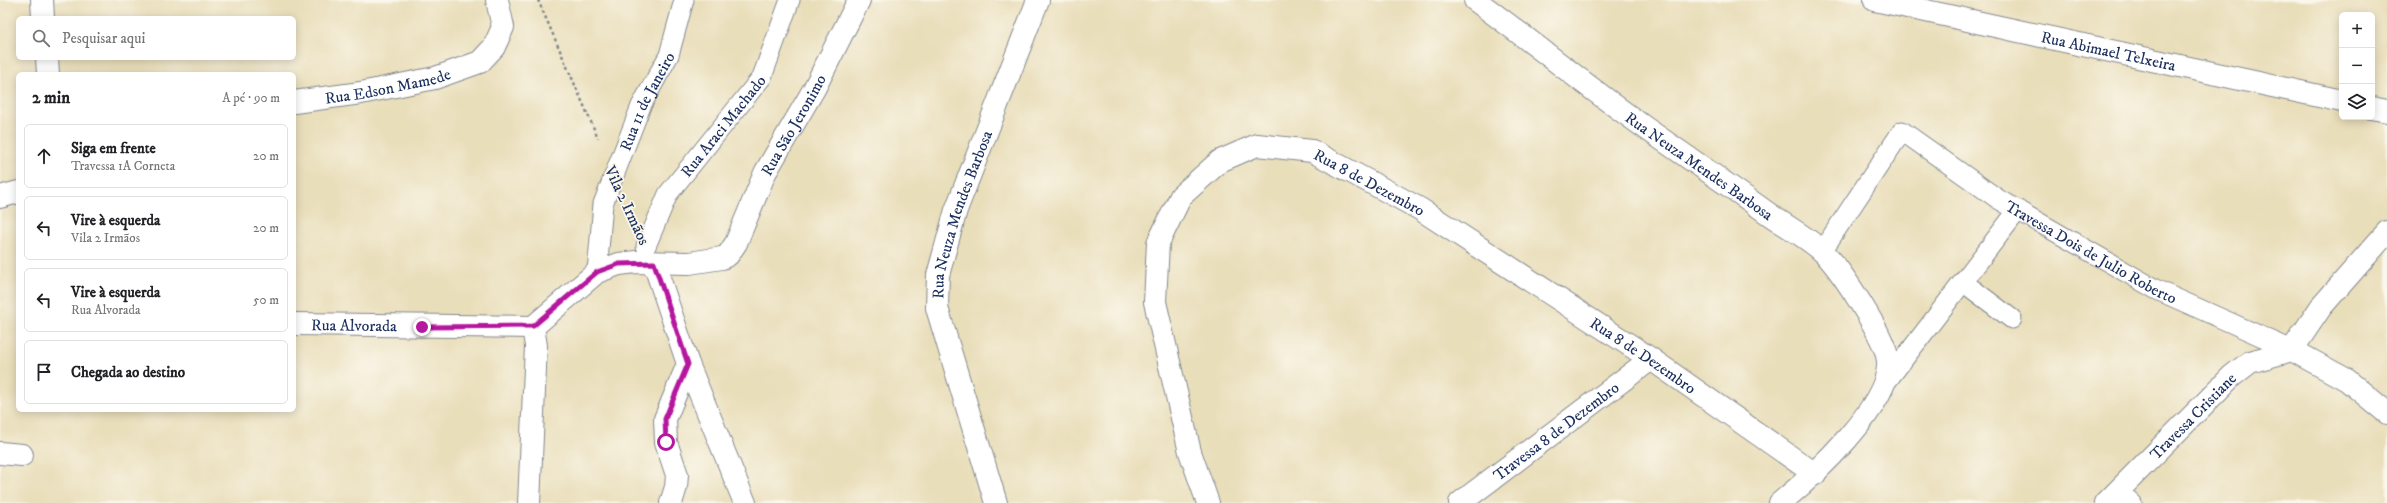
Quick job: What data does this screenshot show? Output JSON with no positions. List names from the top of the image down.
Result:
{
  "streets": {
    "street": [
      "Rua Abimael Telxeira",
      "Rua Edson Mamede",
      "Rua São Jeronimo",
      "Rua Neuza Mendes Barbosa",
      "Rua 8 de Dezembro",
      "Vila 2 Irmãos",
      "Rua Alvorada",
      "Travessa Cristiane",
      "Travessa 8 de Dezembro"
    ],
    "lane": ["Rua 11 de Janeiro", "Rua Araci Machado", "Travessa Dois de Julio Roberto"]
  },
  "crossings": [
    ["Rua 11 de Janeiro", "Vila 2 Irmãos"],
    ["Rua Araci Machado", "Rua São Jeronimo"],
    ["Rua Araci Machado", "Vila 2 Irmãos"],
    ["Rua São Jeronimo", "Vila 2 Irmãos"],
    ["Rua Neuza Mendes Barbosa", "Travessa Dois de Julio Roberto"],
    ["Rua 8 de Dezembro", "Travessa 8 de Dezembro"],
    ["Travessa Dois de Julio Roberto", "Travessa Cristiane"]
  ],
  "page": {
    "map_buttons": ["+", "−"],
    "search": "Pesquisar aqui",
    "heading": ["2 min", "A pé · 90 m"],
    "list": [
      ["Siga em frente", "Travessa 1A Corneta", "20 m"],
      ["Vire à esquerda", "Vila 2 Irmãos", "20 m"],
      ["Vire à esquerda", "Rua Alvorada", "50 m"],
      "Chegada ao destino"
    ]
  }
}
